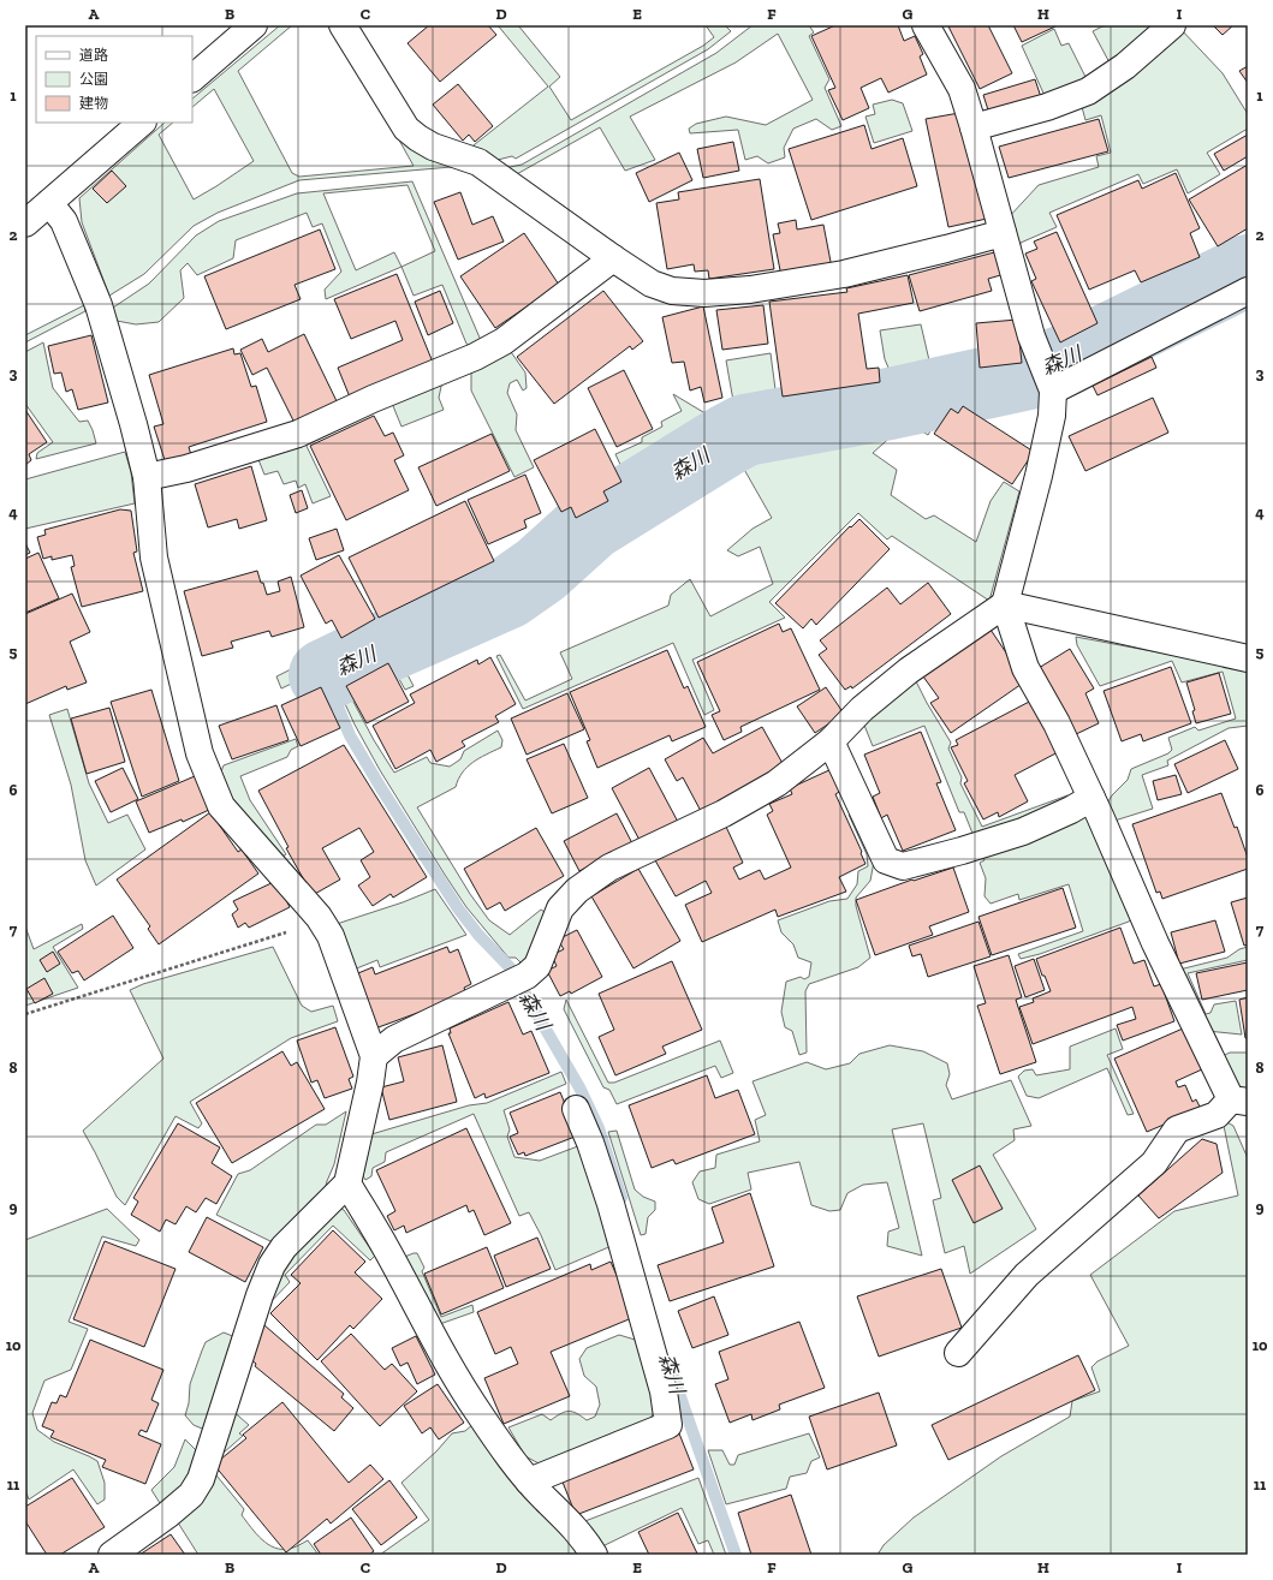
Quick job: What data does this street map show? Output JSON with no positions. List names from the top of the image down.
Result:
{
  "water": ["森川"],
  "legend": ["道路", "公園", "建物"],
  "grid": {
    "columns": [
      "A",
      "B",
      "C",
      "D",
      "E",
      "F",
      "G",
      "H",
      "I"
    ],
    "rows": [
      "1",
      "2",
      "3",
      "4",
      "5",
      "6",
      "7",
      "8",
      "9",
      "10",
      "11"
    ]
  }
}
